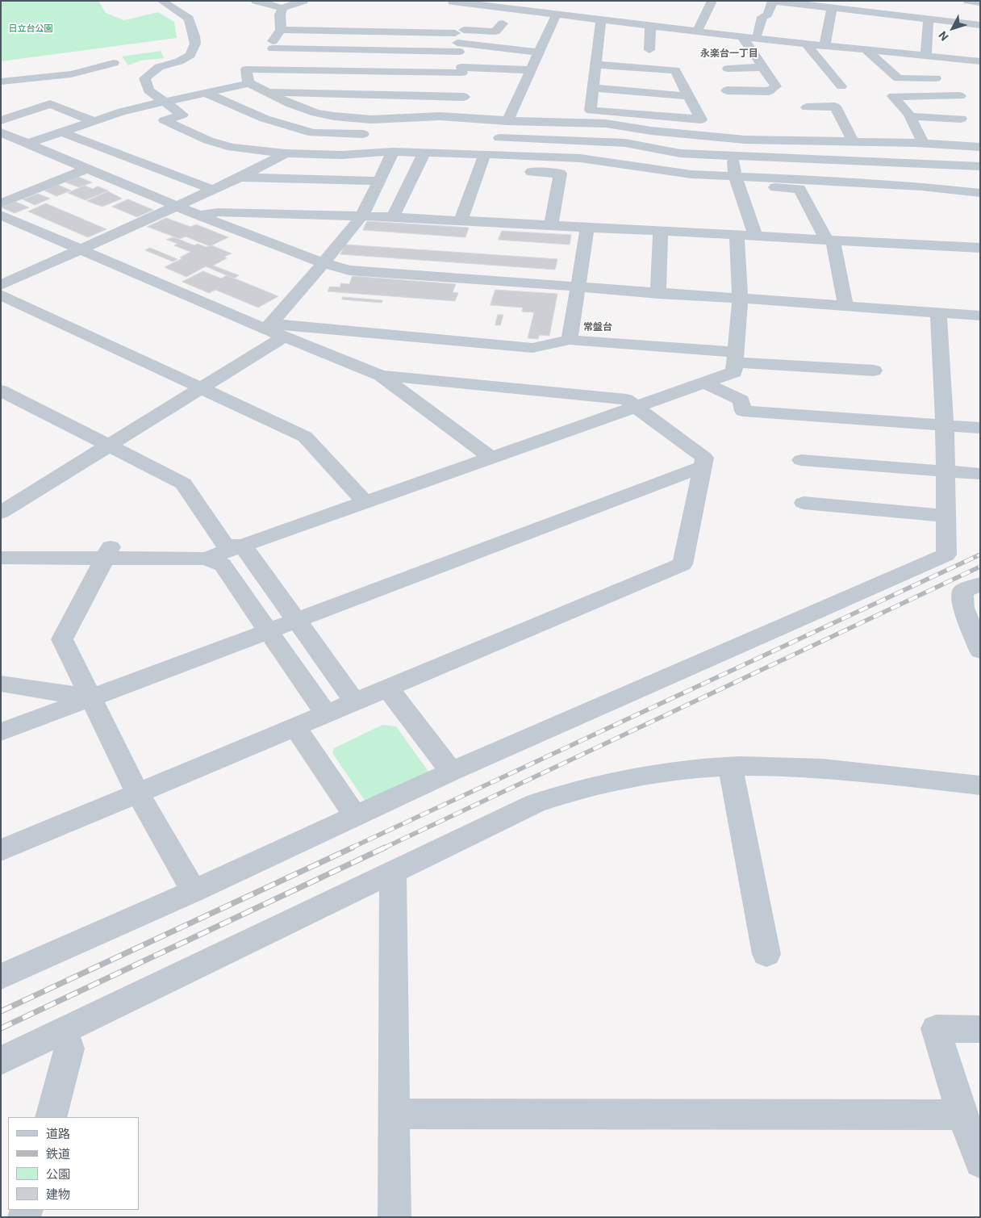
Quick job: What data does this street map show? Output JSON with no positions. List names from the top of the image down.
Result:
{
  "districts": ["永楽台一丁目", "常盤台"],
  "parks": ["日立台公園"],
  "legend": [
    "道路",
    "鉄道",
    "公園",
    "建物"
  ],
  "north": "bottom left"
}
